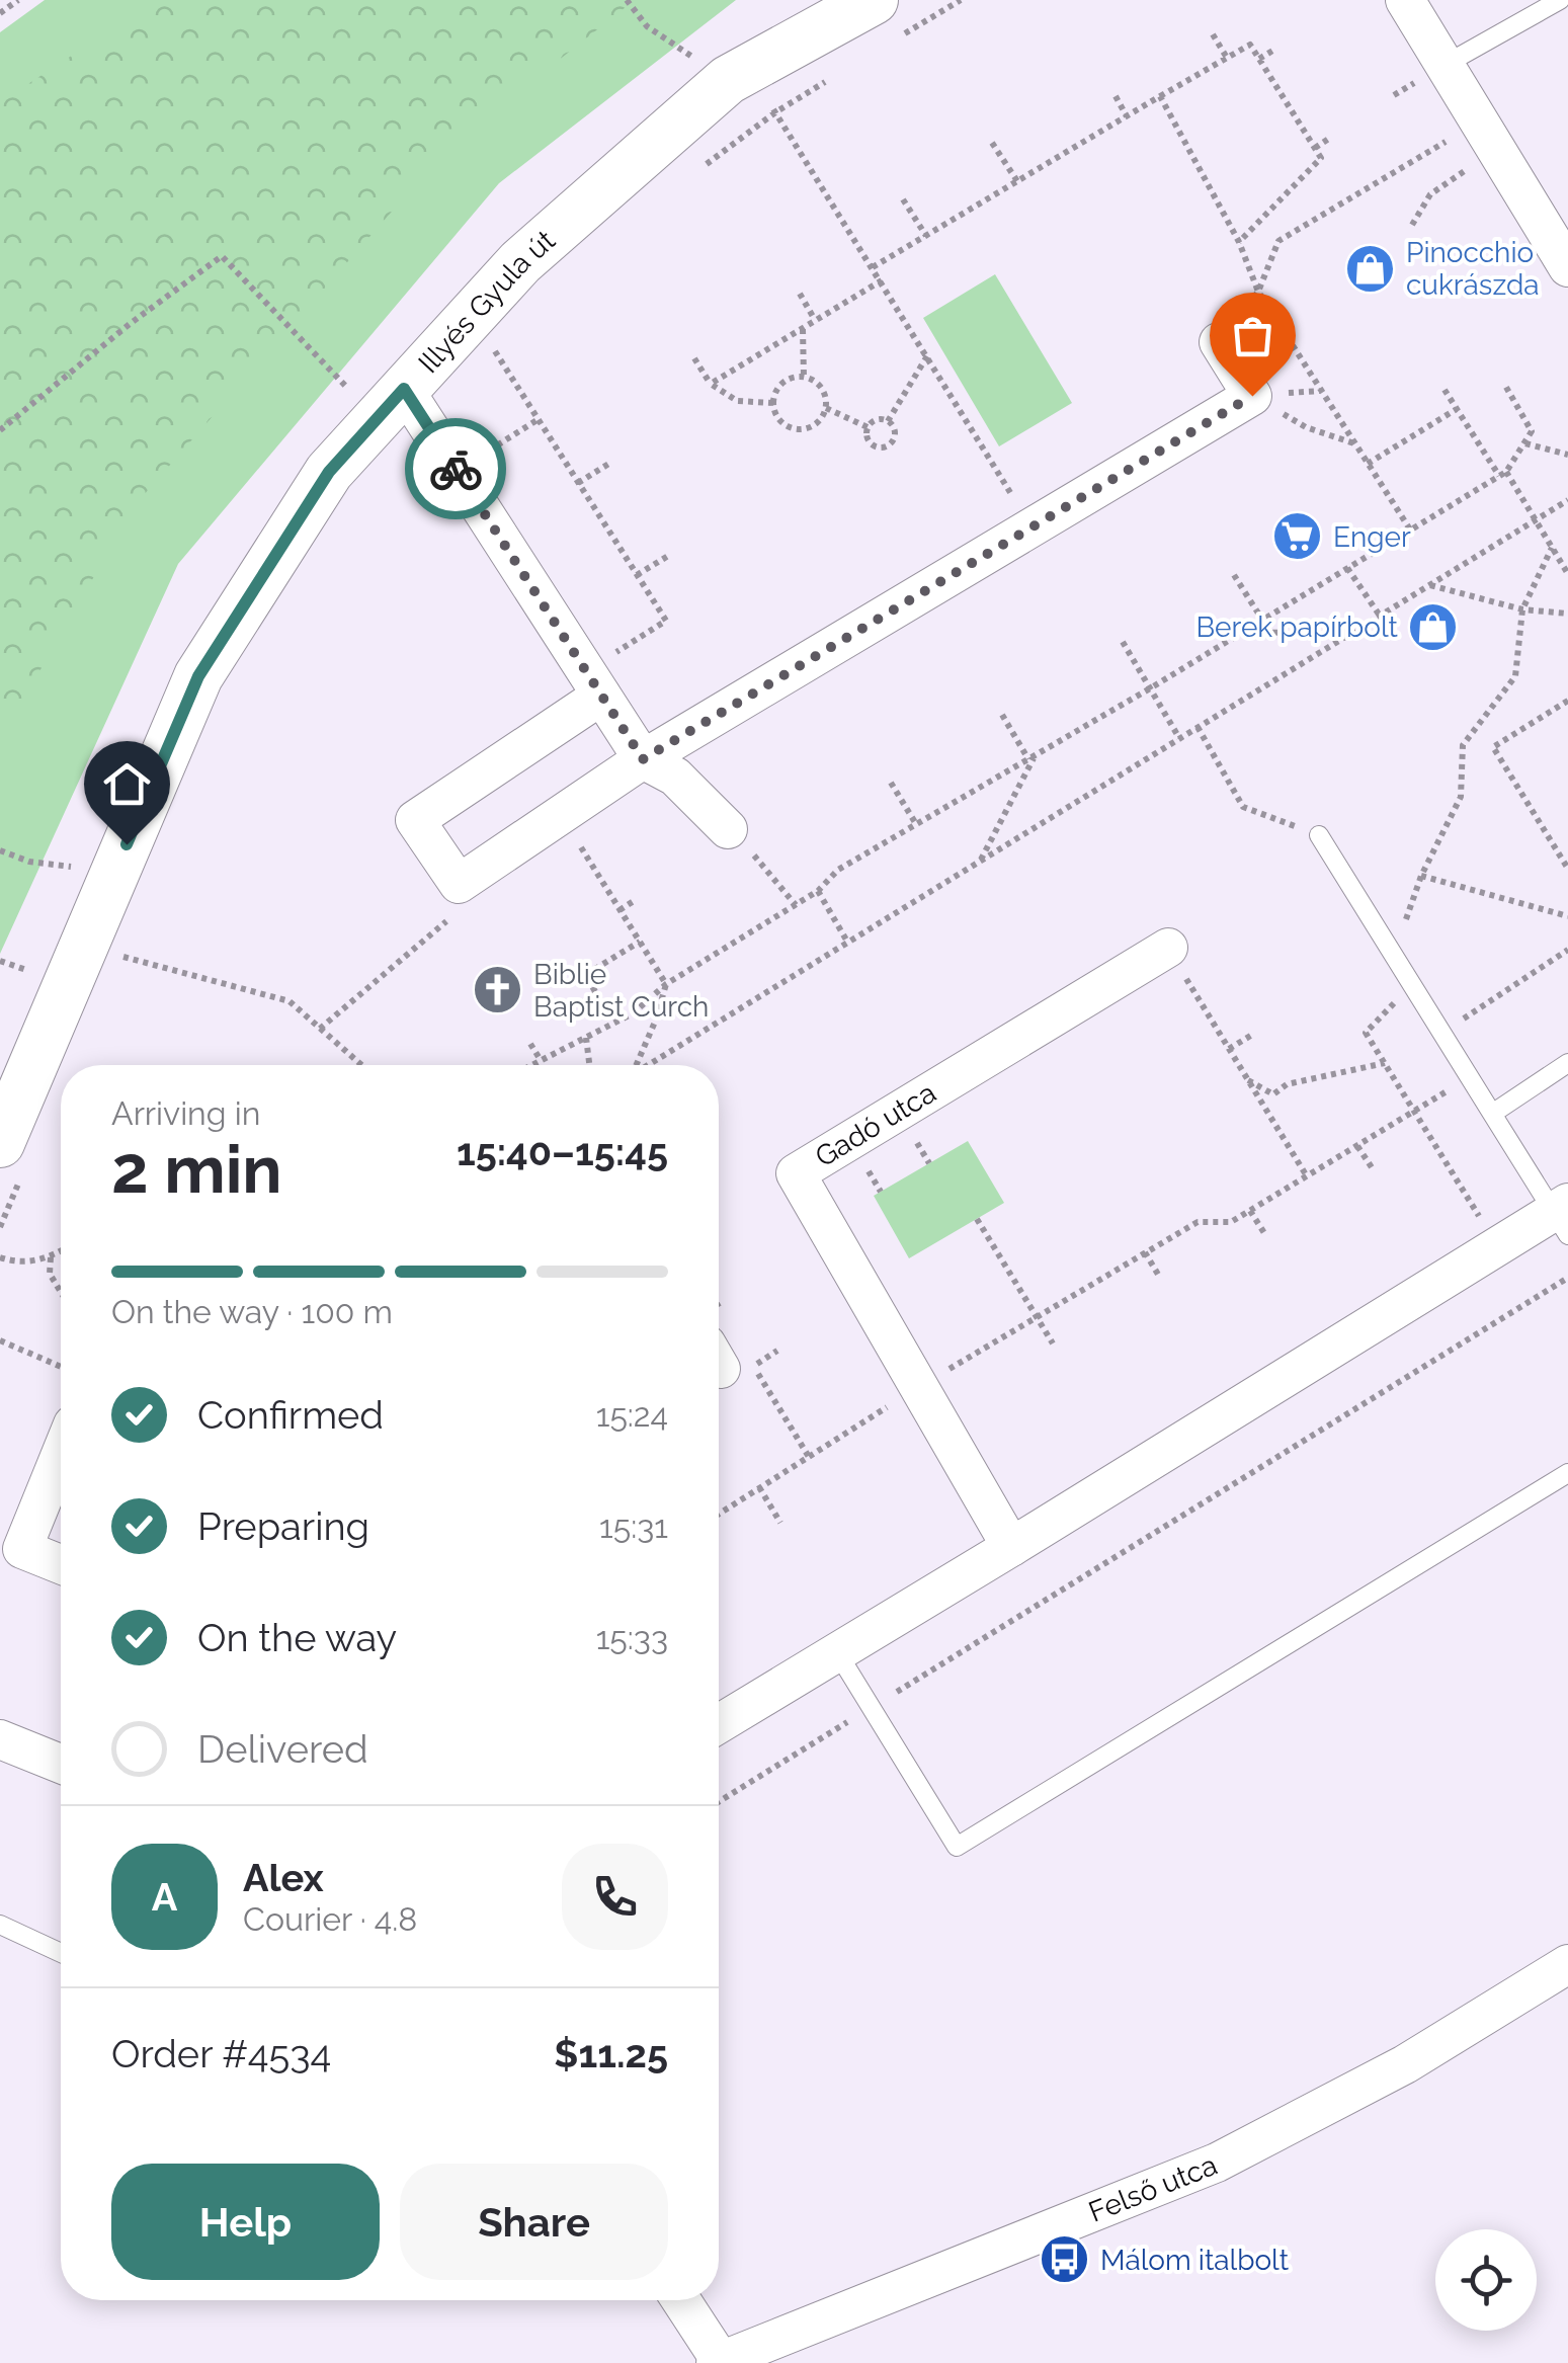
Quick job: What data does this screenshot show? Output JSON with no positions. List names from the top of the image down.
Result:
{
  "streets": {
    "street": ["Illyés Gyula út", "Gadó utca", "Felső utca"]
  },
  "places": {
    "shop": ["Pinocchio cukrászda", "Berek papírbolt"],
    "supermarket": ["Enger"],
    "church": ["Biblie Baptist Curch"],
    "bus stop": ["Málom italbolt"]
  },
  "page": {
    "heading": ["2 min", "Arriving in", "15:40–15:45"],
    "panel": [
      "Alex",
      "Courier · 4.8",
      "Order #4534",
      "$11.25"
    ],
    "bar": "On the way · 100 m",
    "list": [
      ["Confirmed", "15:24"],
      ["Preparing", "15:31"],
      ["On the way", "15:33"],
      "Delivered"
    ],
    "round": "A",
    "buttons": ["Help", "Share"]
  }
}
